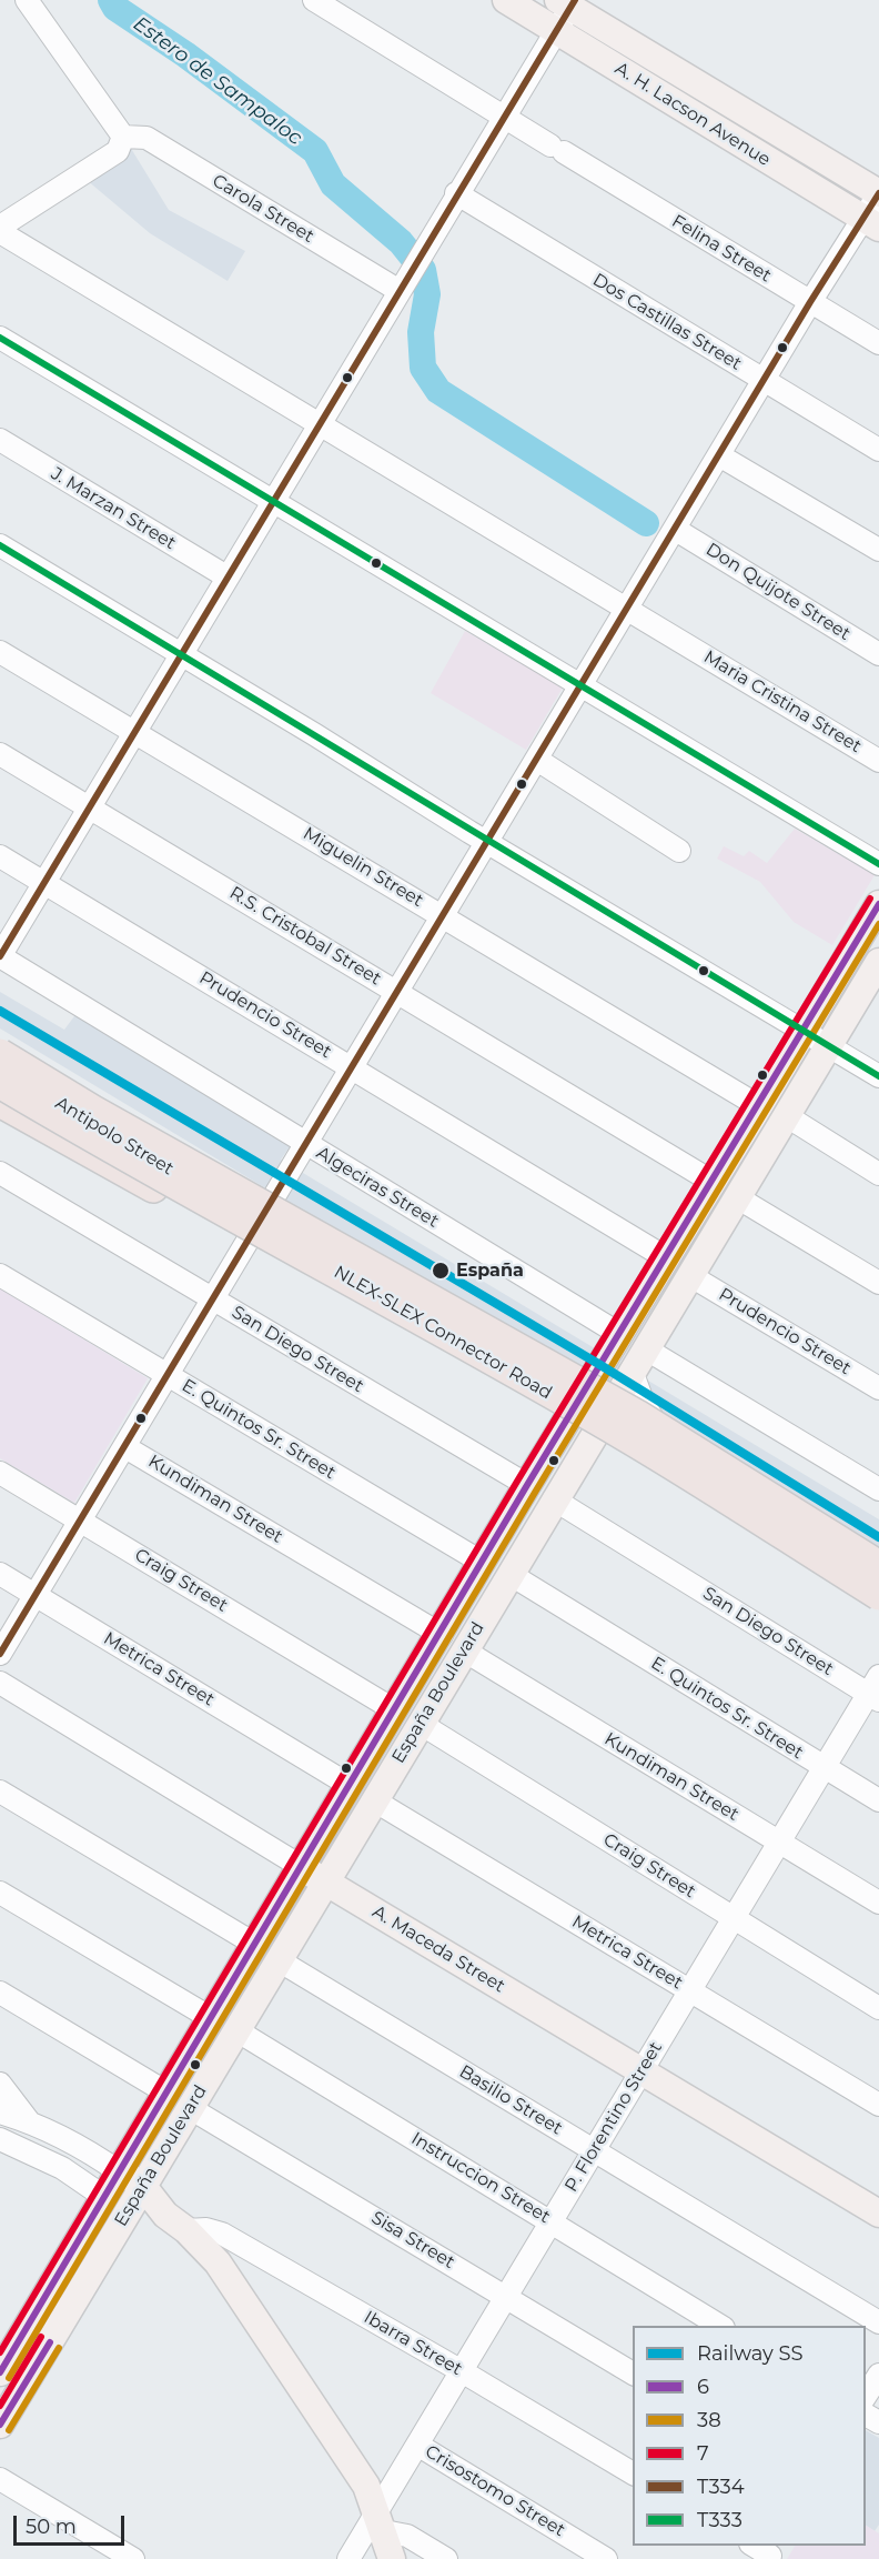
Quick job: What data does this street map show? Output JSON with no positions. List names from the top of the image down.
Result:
{
  "streets": {
    "highway": ["NLEX-SLEX Connector Road"],
    "main road": ["A. H. Lacson Avenue", "España Boulevard", "A. Maceda Street"],
    "street": [
      "Carola Street",
      "Felina Street",
      "Dos Castillas Street",
      "J. Marzan Street",
      "Don Quijote Street",
      "Maria Cristina Street",
      "Miguelin Street",
      "R.S. Cristobal Street",
      "Prudencio Street",
      "Antipolo Street",
      "Algeciras Street",
      "San Diego Street",
      "E. Quintos Sr. Street",
      "Kundiman Street",
      "Craig Street",
      "Metrica Street",
      "Basilio Street",
      "P. Florentino Street",
      "Instruccion Street",
      "Sisa Street",
      "Ibarra Street",
      "Crisostomo Street"
    ]
  },
  "crossings": [
    ["Miguelin Street", "España Boulevard"],
    ["R.S. Cristobal Street", "España Boulevard"],
    ["Prudencio Street", "España Boulevard"],
    ["Antipolo Street", "NLEX-SLEX Connector Road"],
    ["Antipolo Street", "España Boulevard"],
    ["Algeciras Street", "España Boulevard"],
    ["San Diego Street", "España Boulevard"],
    ["San Diego Street", "P. Florentino Street"],
    ["E. Quintos Sr. Street", "España Boulevard"],
    ["E. Quintos Sr. Street", "P. Florentino Street"],
    ["Kundiman Street", "España Boulevard"],
    ["Kundiman Street", "P. Florentino Street"],
    ["Craig Street", "España Boulevard"],
    ["Craig Street", "P. Florentino Street"],
    ["Metrica Street", "España Boulevard"],
    ["Metrica Street", "P. Florentino Street"],
    ["España Boulevard", "A. Maceda Street"],
    ["España Boulevard", "Basilio Street"],
    ["España Boulevard", "Instruccion Street"],
    ["España Boulevard", "Sisa Street"],
    ["A. Maceda Street", "P. Florentino Street"],
    ["Basilio Street", "P. Florentino Street"],
    ["P. Florentino Street", "Instruccion Street"],
    ["P. Florentino Street", "Sisa Street"],
    ["P. Florentino Street", "Ibarra Street"],
    ["P. Florentino Street", "Crisostomo Street"]
  ],
  "water": ["Estero de Sampaloc"],
  "places": ["España"],
  "lines": [
    "transit line T334",
    "transit line T333",
    "transit line 7",
    "transit line 6",
    "transit line 38",
    "rail line SS"
  ],
  "legend": [
    "Railway SS",
    "6",
    "38",
    "7",
    "T334",
    "T333"
  ],
  "scale_bar": "50 m"
}
